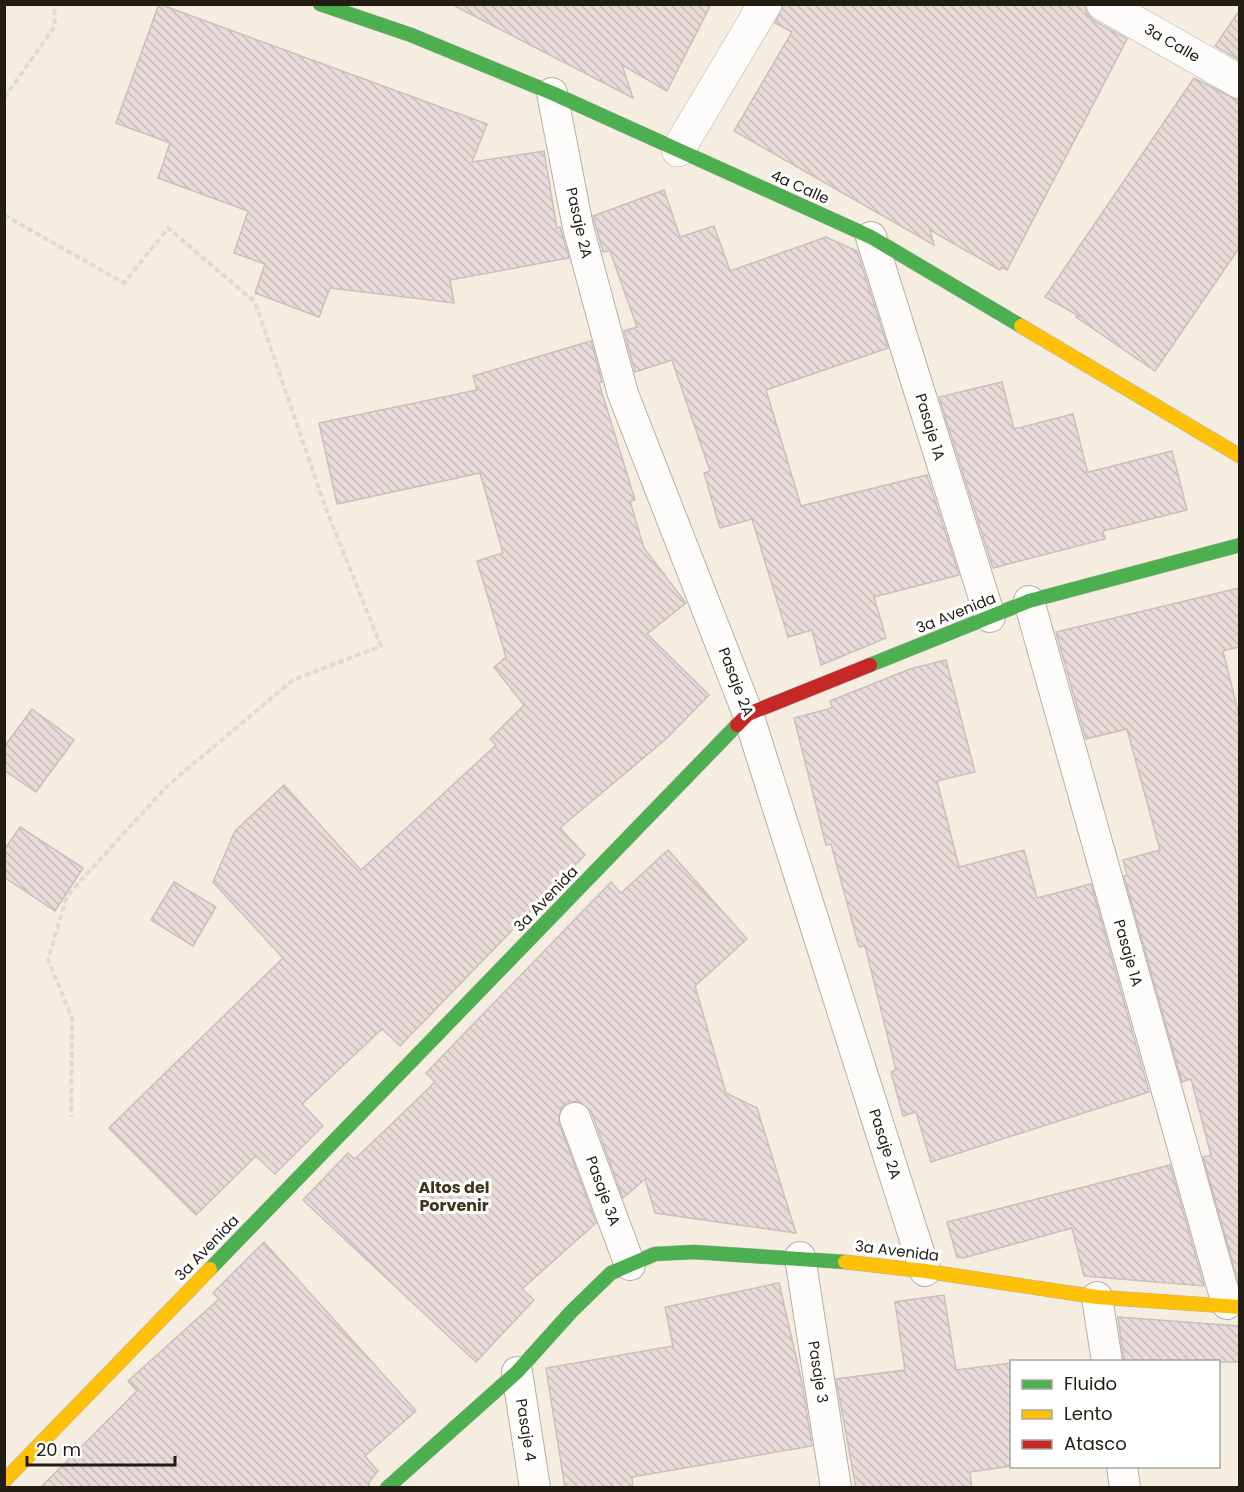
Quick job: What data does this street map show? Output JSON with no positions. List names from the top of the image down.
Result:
{
  "streets": {
    "street": ["3a Calle", "4a Calle", "3a Avenida"],
    "lane": [
      "Pasaje 2A",
      "Pasaje 1A",
      "Pasaje 3A",
      "Pasaje 3",
      "Pasaje 4"
    ]
  },
  "crossings": [
    ["4a Calle", "Pasaje 2A"],
    ["4a Calle", "Pasaje 1A"],
    ["Pasaje 2A", "3a Avenida"],
    ["Pasaje 1A", "3a Avenida"],
    ["3a Avenida", "Pasaje 3A"],
    ["3a Avenida", "Pasaje 3"],
    ["3a Avenida", "Pasaje 4"]
  ],
  "districts": ["Altos del Porvenir"],
  "legend": ["Fluido", "Lento", "Atasco"],
  "scale_bar": "20 m"
}
